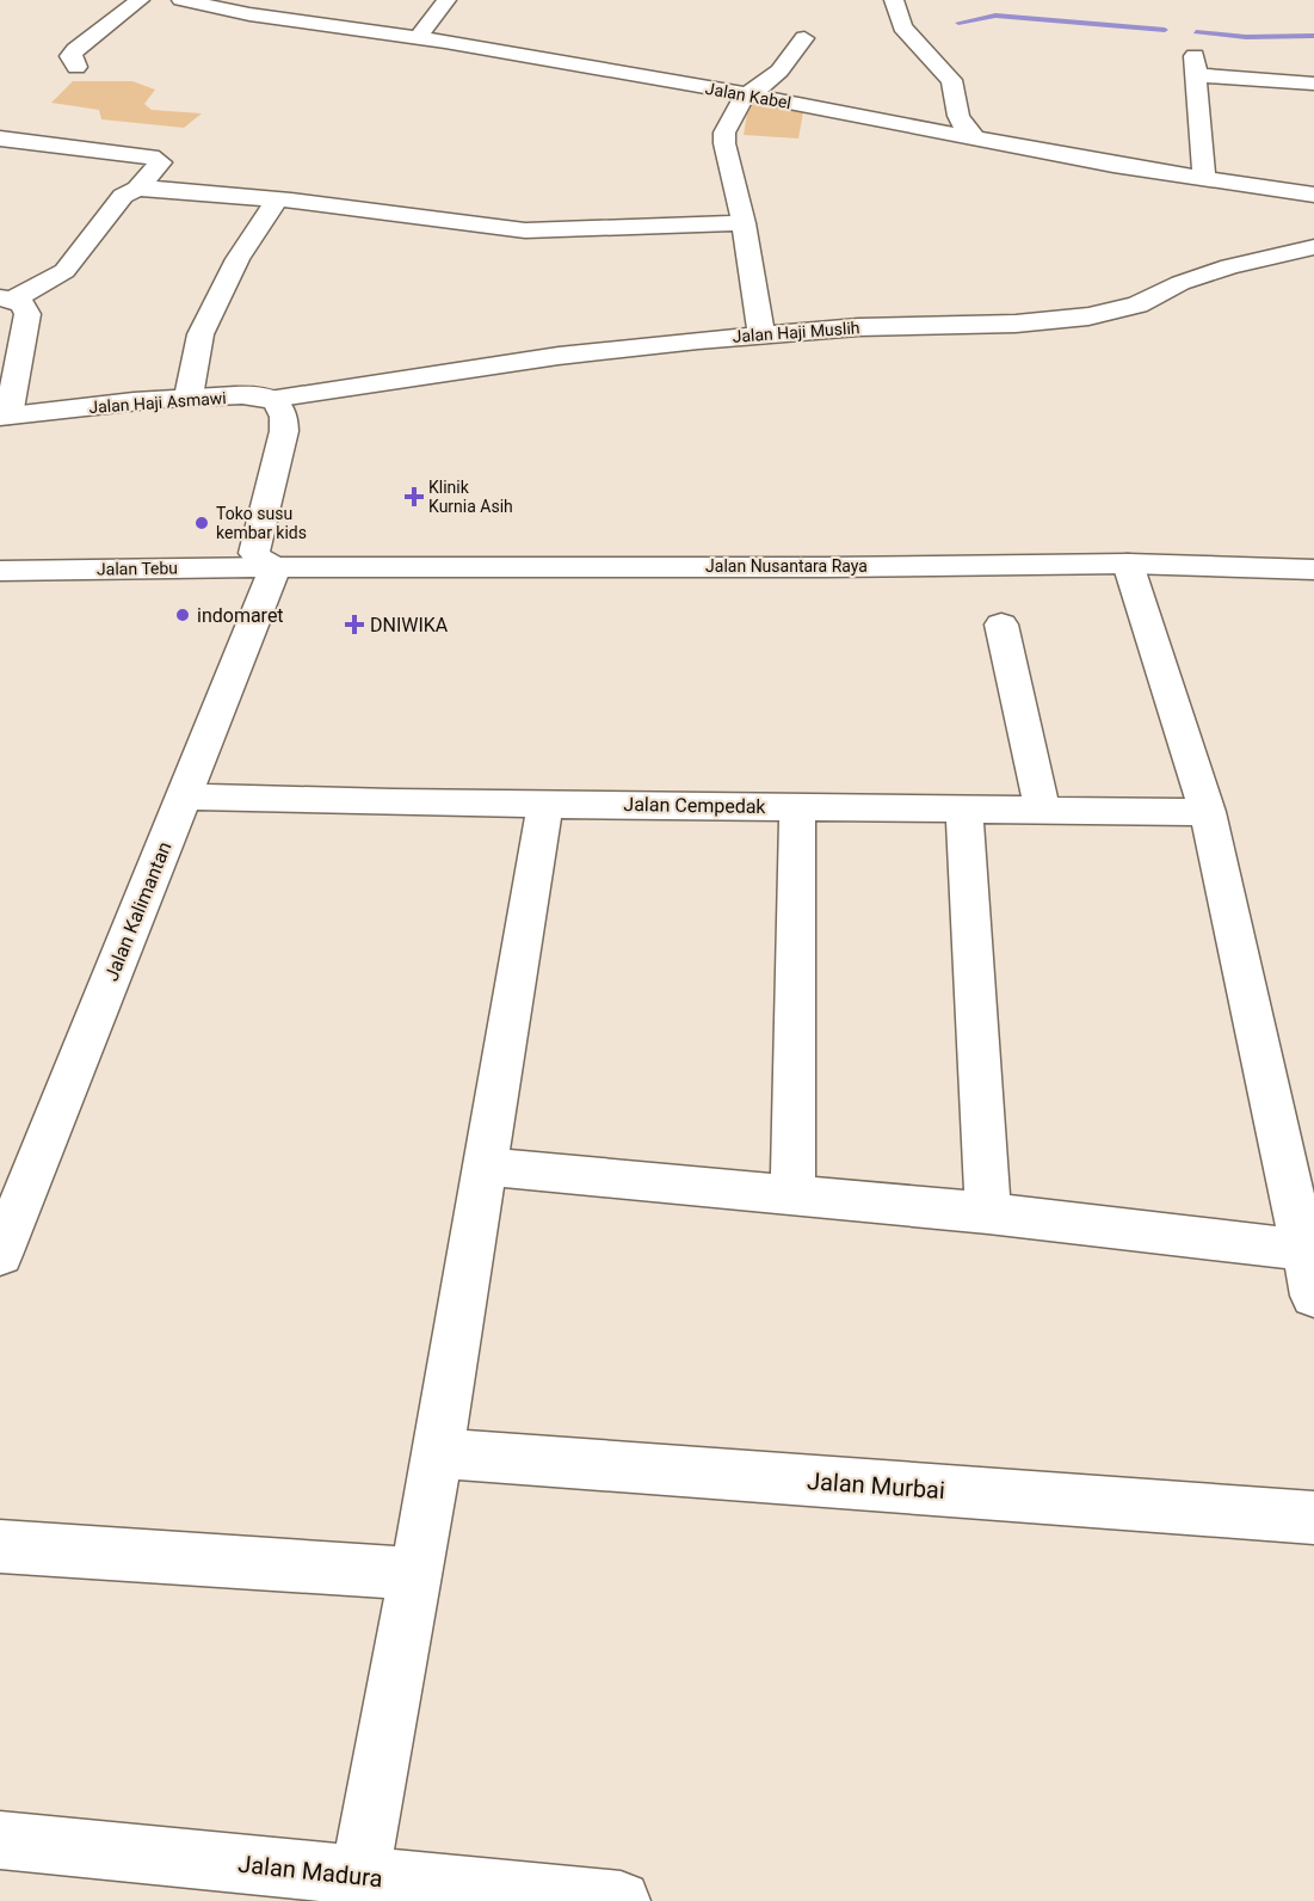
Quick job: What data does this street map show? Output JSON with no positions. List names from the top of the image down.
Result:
{
  "streets": {
    "street": [
      "Jalan Kabel",
      "Jalan Haji Muslih",
      "Jalan Haji Asmawi",
      "Jalan Nusantara Raya",
      "Jalan Tebu",
      "Jalan Cempedak",
      "Jalan Kalimantan",
      "Jalan Murbai",
      "Jalan Madura"
    ]
  },
  "crossings": [
    ["Jalan Haji Muslih", "Jalan Haji Asmawi"],
    ["Jalan Nusantara Raya", "Jalan Tebu"],
    ["Jalan Nusantara Raya", "Jalan Kalimantan"],
    ["Jalan Tebu", "Jalan Kalimantan"],
    ["Jalan Cempedak", "Jalan Kalimantan"]
  ],
  "places": {
    "health": ["Klinik Kurnia Asih", "DNIWIKA"],
    "other": ["Toko susu kembar kids", "indomaret"]
  }
}
